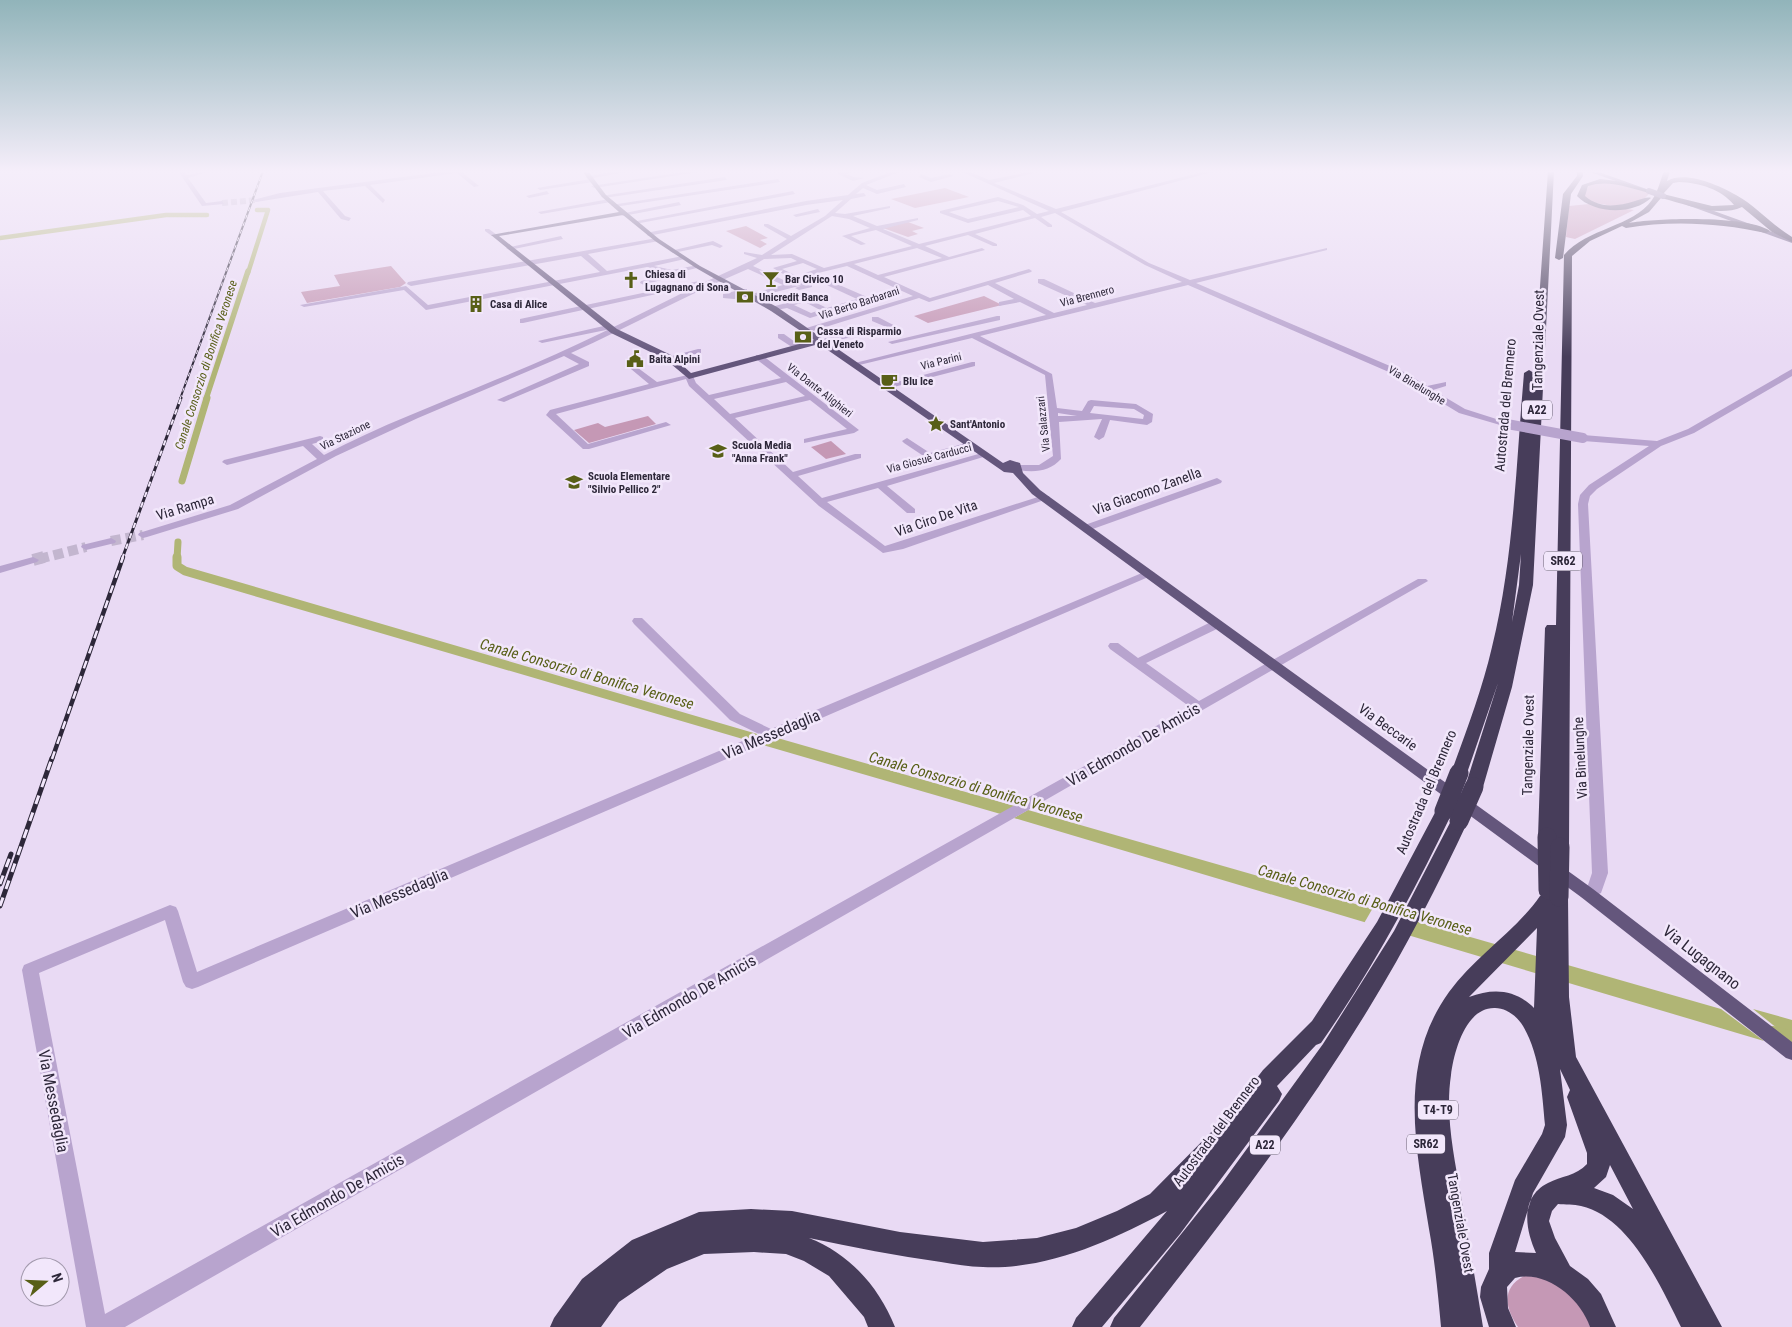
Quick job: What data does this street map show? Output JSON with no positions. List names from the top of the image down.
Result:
{
  "streets": {
    "highway": [
      "Tangenziale Ovest",
      "Autostrada del Brennero",
      "A22",
      "SR62",
      "T4-T9"
    ],
    "main road": ["Via Beccarie", "Via Lugagnano"],
    "street": [
      "Via Brennero",
      "Via Berto Barbarani",
      "Via Parini",
      "Via Binelunghe",
      "Via Dante Alighieri",
      "Via Salazzari",
      "Via Stazione",
      "Via Giosuè Carducci",
      "Via Giacomo Zanella",
      "Via Rampa",
      "Via Ciro De Vita",
      "Via Messedaglia",
      "Via Edmondo De Amicis"
    ]
  },
  "crossings": [
    ["Via Brennero", "Via Binelunghe"],
    ["Via Brennero", "Via Salazzari"],
    ["Via Brennero", "Via Beccarie"],
    ["Via Berto Barbarani", "Via Beccarie"],
    ["Tangenziale Ovest", "T4-T9"],
    ["Via Parini", "Via Beccarie"],
    ["Via Binelunghe", "Via Beccarie"],
    ["Via Binelunghe", "Via Lugagnano"],
    ["Via Salazzari", "Via Beccarie"],
    ["Via Stazione", "Via Rampa"],
    ["Via Stazione", "Via Beccarie"],
    ["Via Giosuè Carducci", "Via Ciro De Vita"],
    ["Via Giosuè Carducci", "Via Beccarie"],
    ["Via Giacomo Zanella", "Via Beccarie"],
    ["Via Ciro De Vita", "Via Beccarie"],
    ["Via Beccarie", "Via Messedaglia"],
    ["Via Beccarie", "Via Edmondo De Amicis"],
    ["Via Beccarie", "Via Lugagnano"]
  ],
  "water": ["Canale Consorzio di Bonifica Veronese"],
  "places": {
    "bar": ["Bar Civico 10"],
    "church": ["Chiesa di Lugagnano di Sona"],
    "bank": ["Unicredit Banca", "Cassa di Risparmio del Veneto"],
    "building": ["Casa di Alice"],
    "public building": ["Baita Alpini"],
    "cafe": ["Blu Ice"],
    "place": ["Sant'Antonio"],
    "school or university": ["Scuola Media \"Anna Frank\"", "Scuola Elementare \"Silvio Pellico 2\""]
  },
  "north": "right"
}
